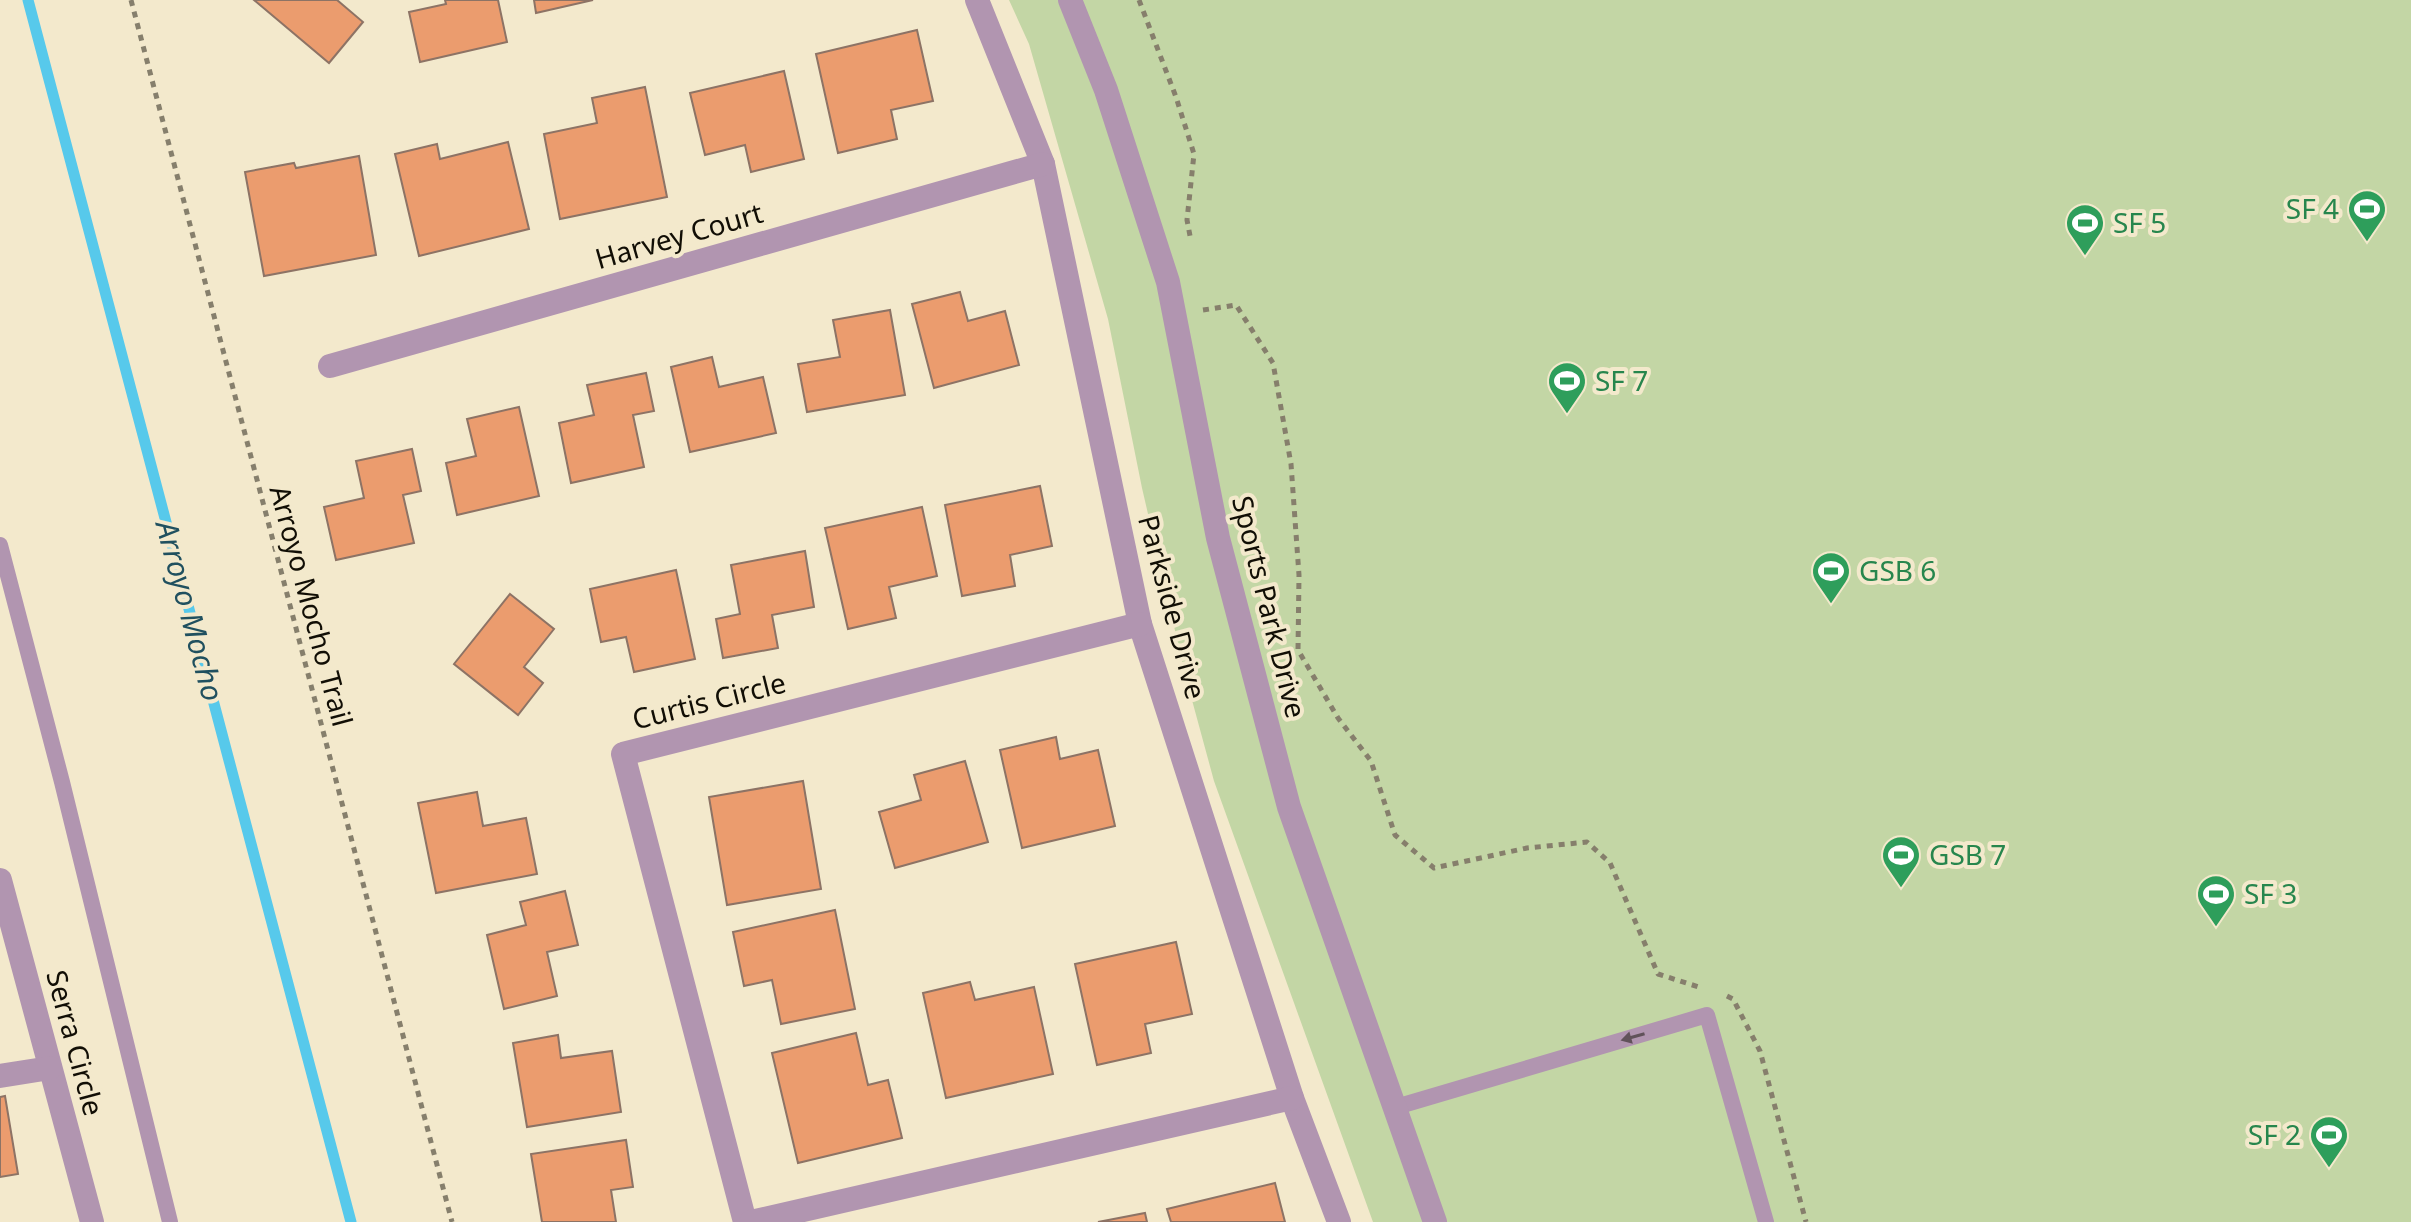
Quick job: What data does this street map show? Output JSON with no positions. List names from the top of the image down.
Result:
{
  "streets": {
    "street": [
      "Harvey Court",
      "Parkside Drive",
      "Sports Park Drive",
      "Curtis Circle",
      "Serra Circle"
    ],
    "path": ["Arroyo Mocho Trail"]
  },
  "crossings": [
    ["Harvey Court", "Parkside Drive"],
    ["Parkside Drive", "Curtis Circle"]
  ],
  "water": ["Arroyo Mocho"],
  "places": {
    "sports": [
      "SF 4",
      "SF 5",
      "SF 7",
      "GSB 6",
      "GSB 7",
      "SF 3",
      "SF 2"
    ]
  }
}
